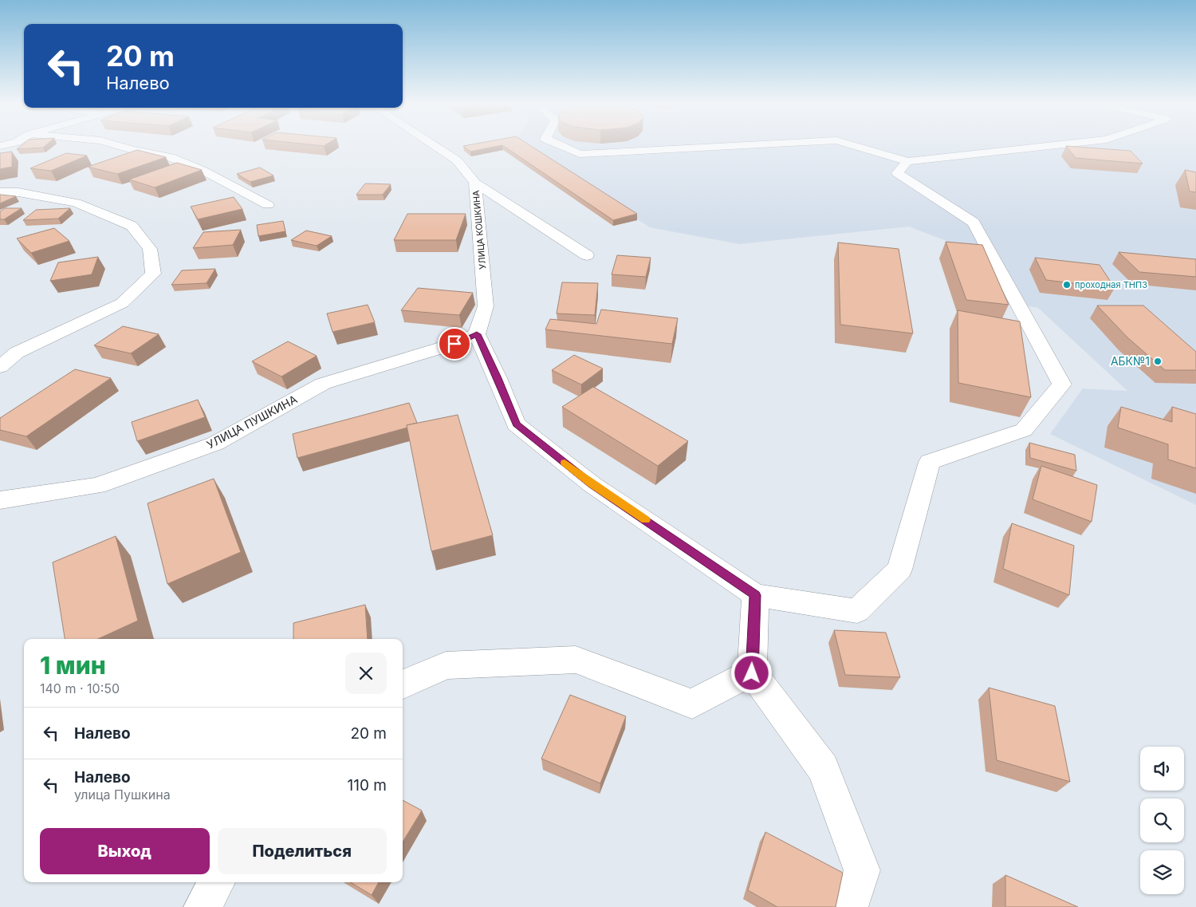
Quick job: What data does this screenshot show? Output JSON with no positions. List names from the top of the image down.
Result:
{
  "streets": {
    "street": ["УЛИЦА КОШКИНА", "УЛИЦА ПУШКИНА"]
  },
  "crossings": [
    ["УЛИЦА КОШКИНА", "УЛИЦА ПУШКИНА"]
  ],
  "places": ["проходная ТНПЗ", "АБК№1"],
  "page": {
    "turn": ["20 m", "Налево"],
    "heading": ["1 мин", "140 m · 10:50"],
    "list": [
      {
        "name": "Налево",
        "value": "20 m"
      },
      {
        "name": "Налево",
        "note": "улица Пушкина",
        "value": "110 m"
      }
    ],
    "buttons": ["Выход", "Поделиться"]
  }
}
